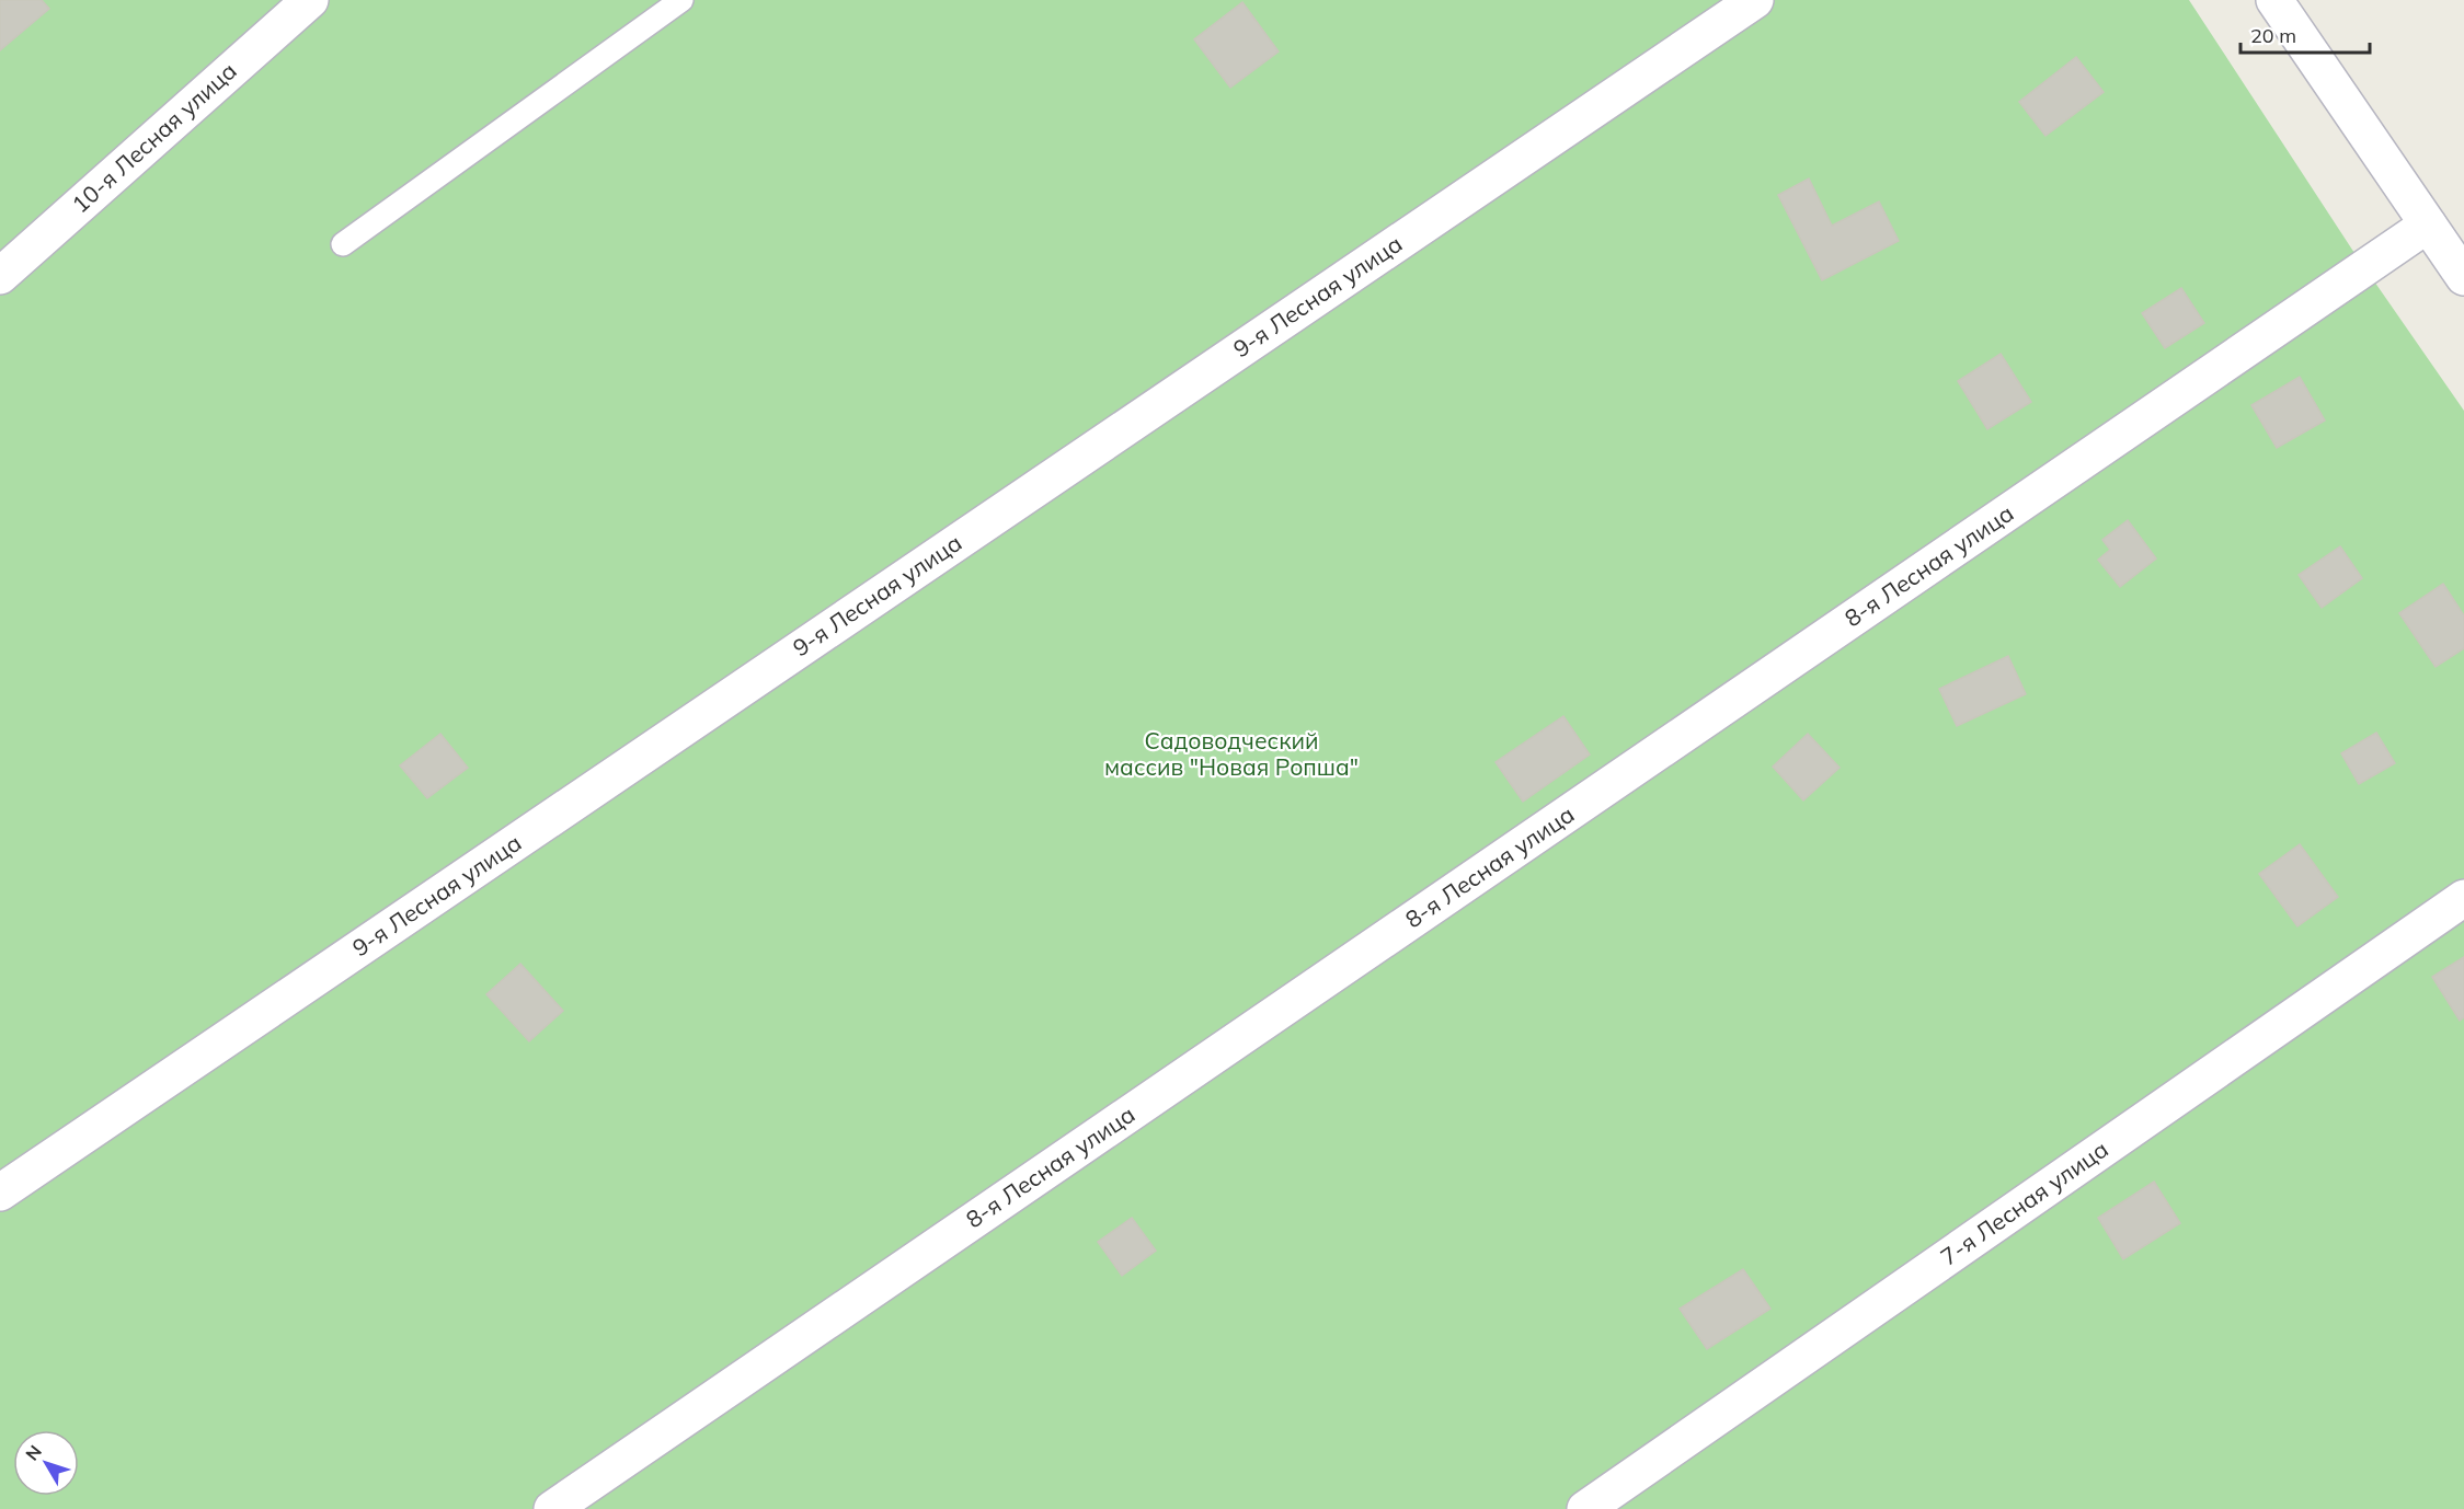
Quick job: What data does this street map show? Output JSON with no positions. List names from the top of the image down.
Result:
{
  "streets": {
    "street": [
      "10-я Лесная улица",
      "9-я Лесная улица",
      "8-я Лесная улица",
      "7-я Лесная улица"
    ]
  },
  "parks": ["Садоводческий массив \"Новая Ропша\""],
  "scale_bar": "20 m",
  "north": "top left"
}
